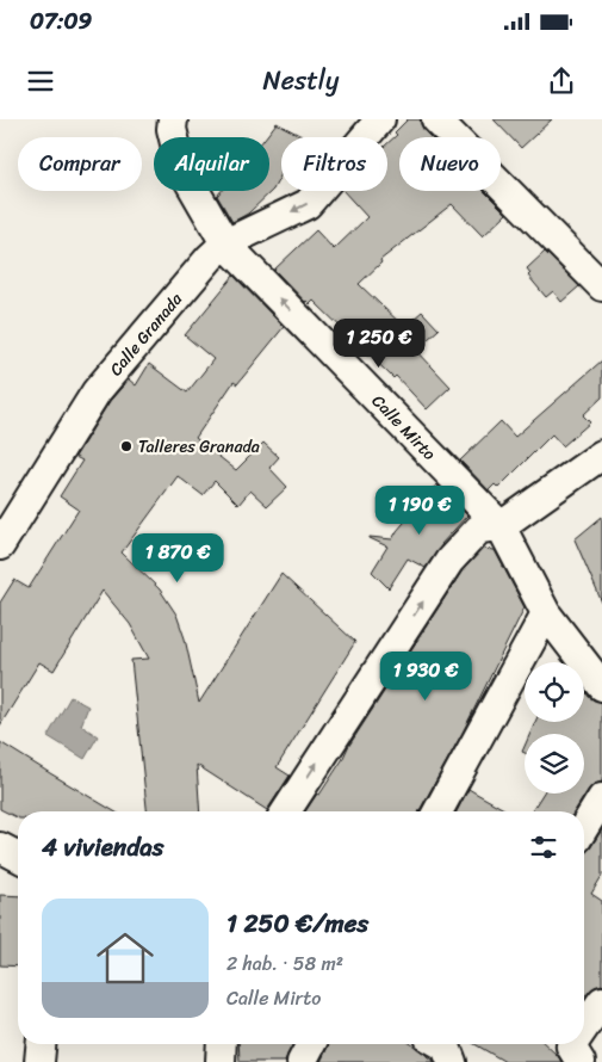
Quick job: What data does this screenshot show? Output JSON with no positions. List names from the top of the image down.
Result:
{
  "streets": {
    "street": ["Calle Granada", "Calle Mirto"]
  },
  "crossings": [
    ["Calle Granada", "Calle Mirto"]
  ],
  "places": ["Talleres Granada"],
  "page": {
    "status": "07:09",
    "header": "Nestly",
    "chip": [
      "Comprar",
      "Alquilar",
      "Filtros",
      "Nuevo"
    ],
    "price": [
      "1 250 €",
      "1 190 €",
      "1 870 €",
      "1 930 €"
    ],
    "heading": "4 viviendas",
    "list": [
      {
        "name": "1 250 €/mes",
        "note": "2 hab. · 58 m² · Calle Mirto"
      }
    ]
  }
}
